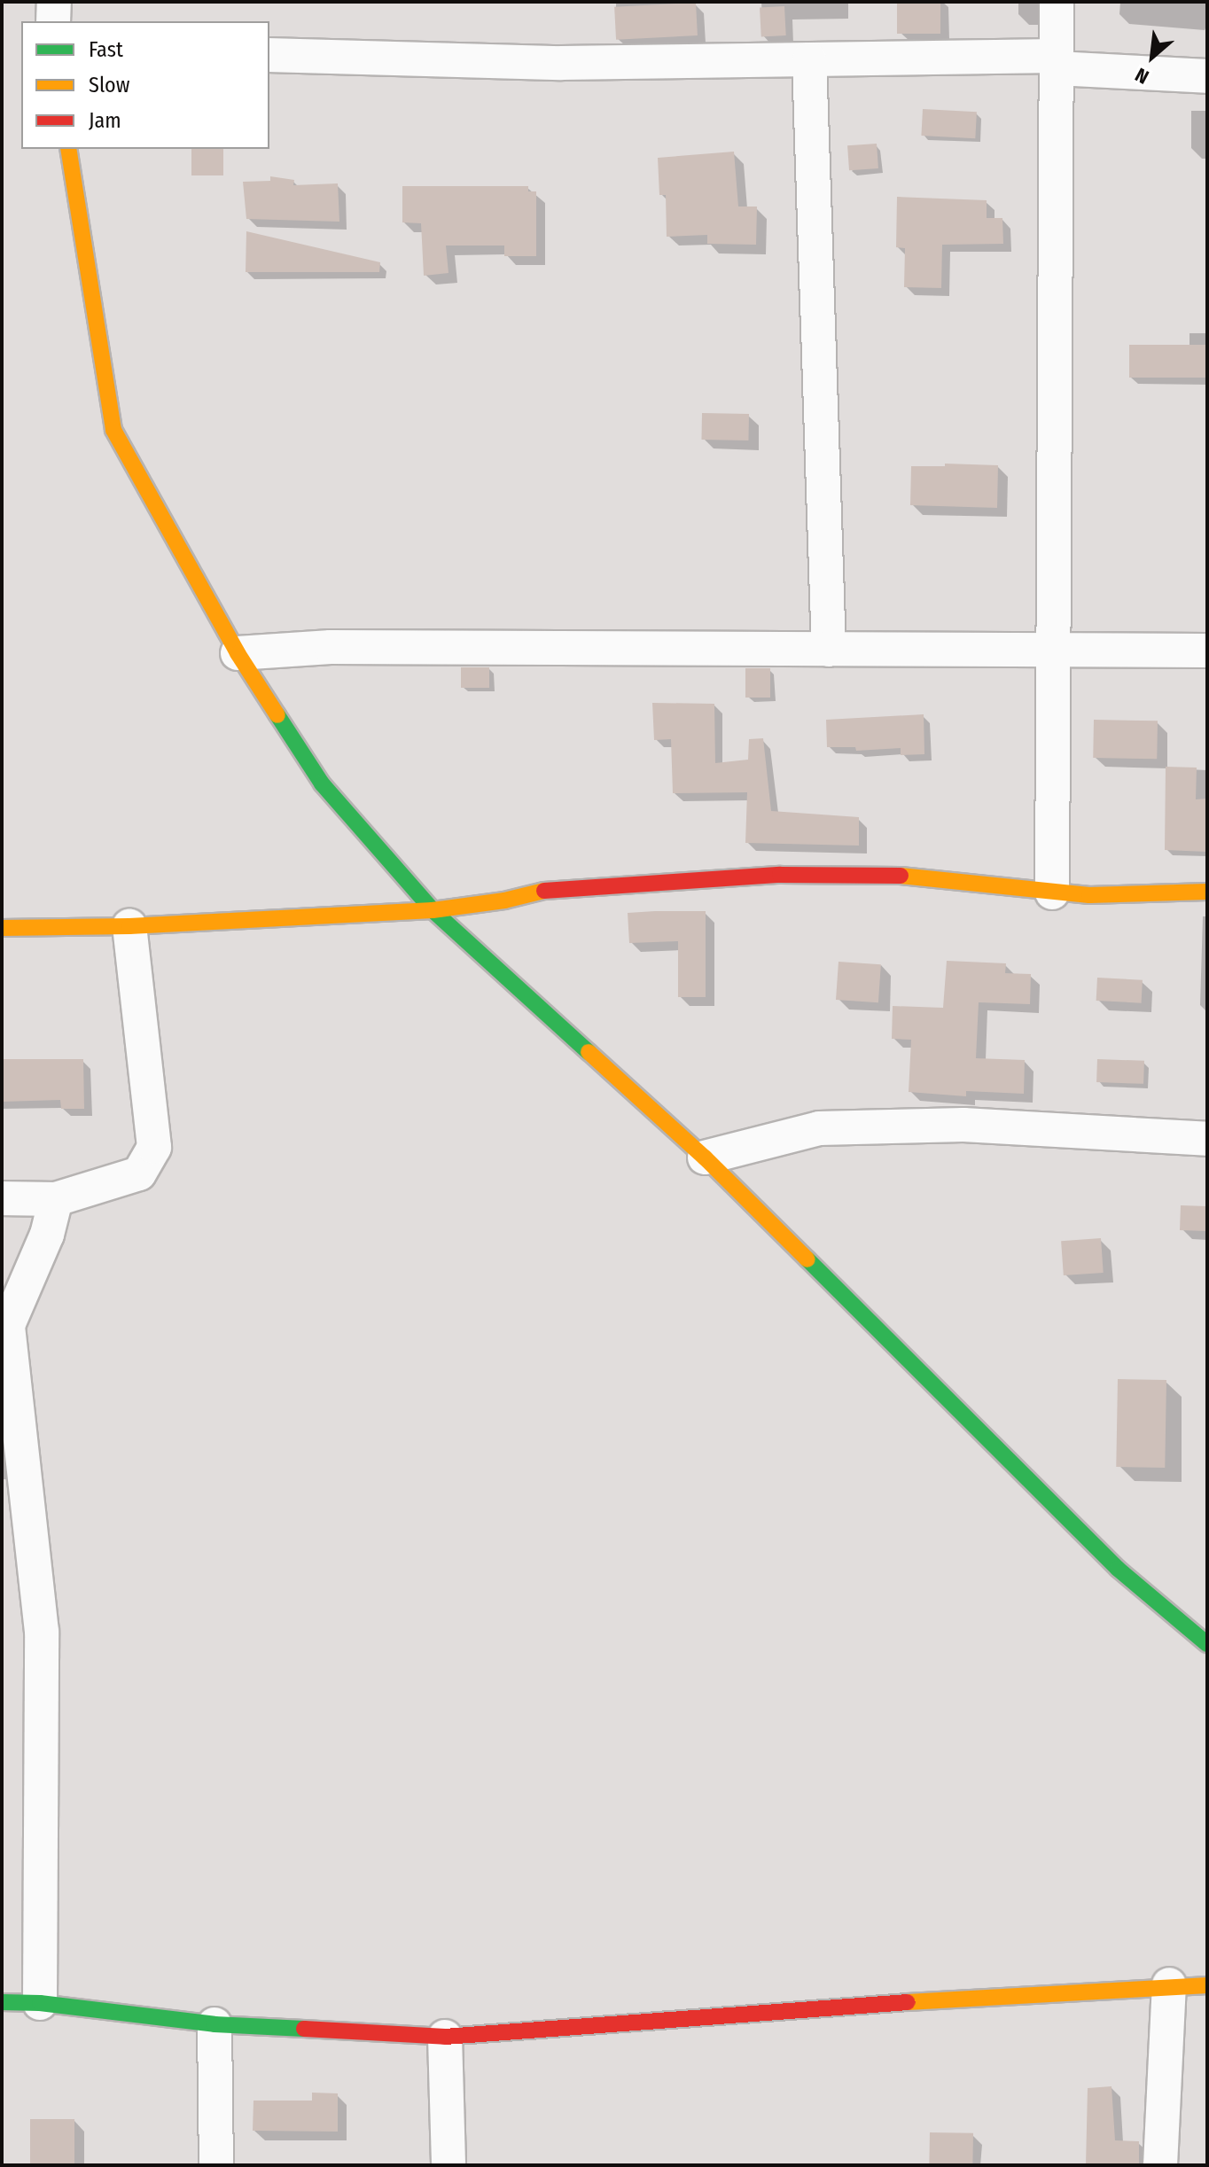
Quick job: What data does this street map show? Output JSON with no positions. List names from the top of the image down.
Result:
{
  "legend": ["Fast", "Slow", "Jam"],
  "north": "bottom left"
}
